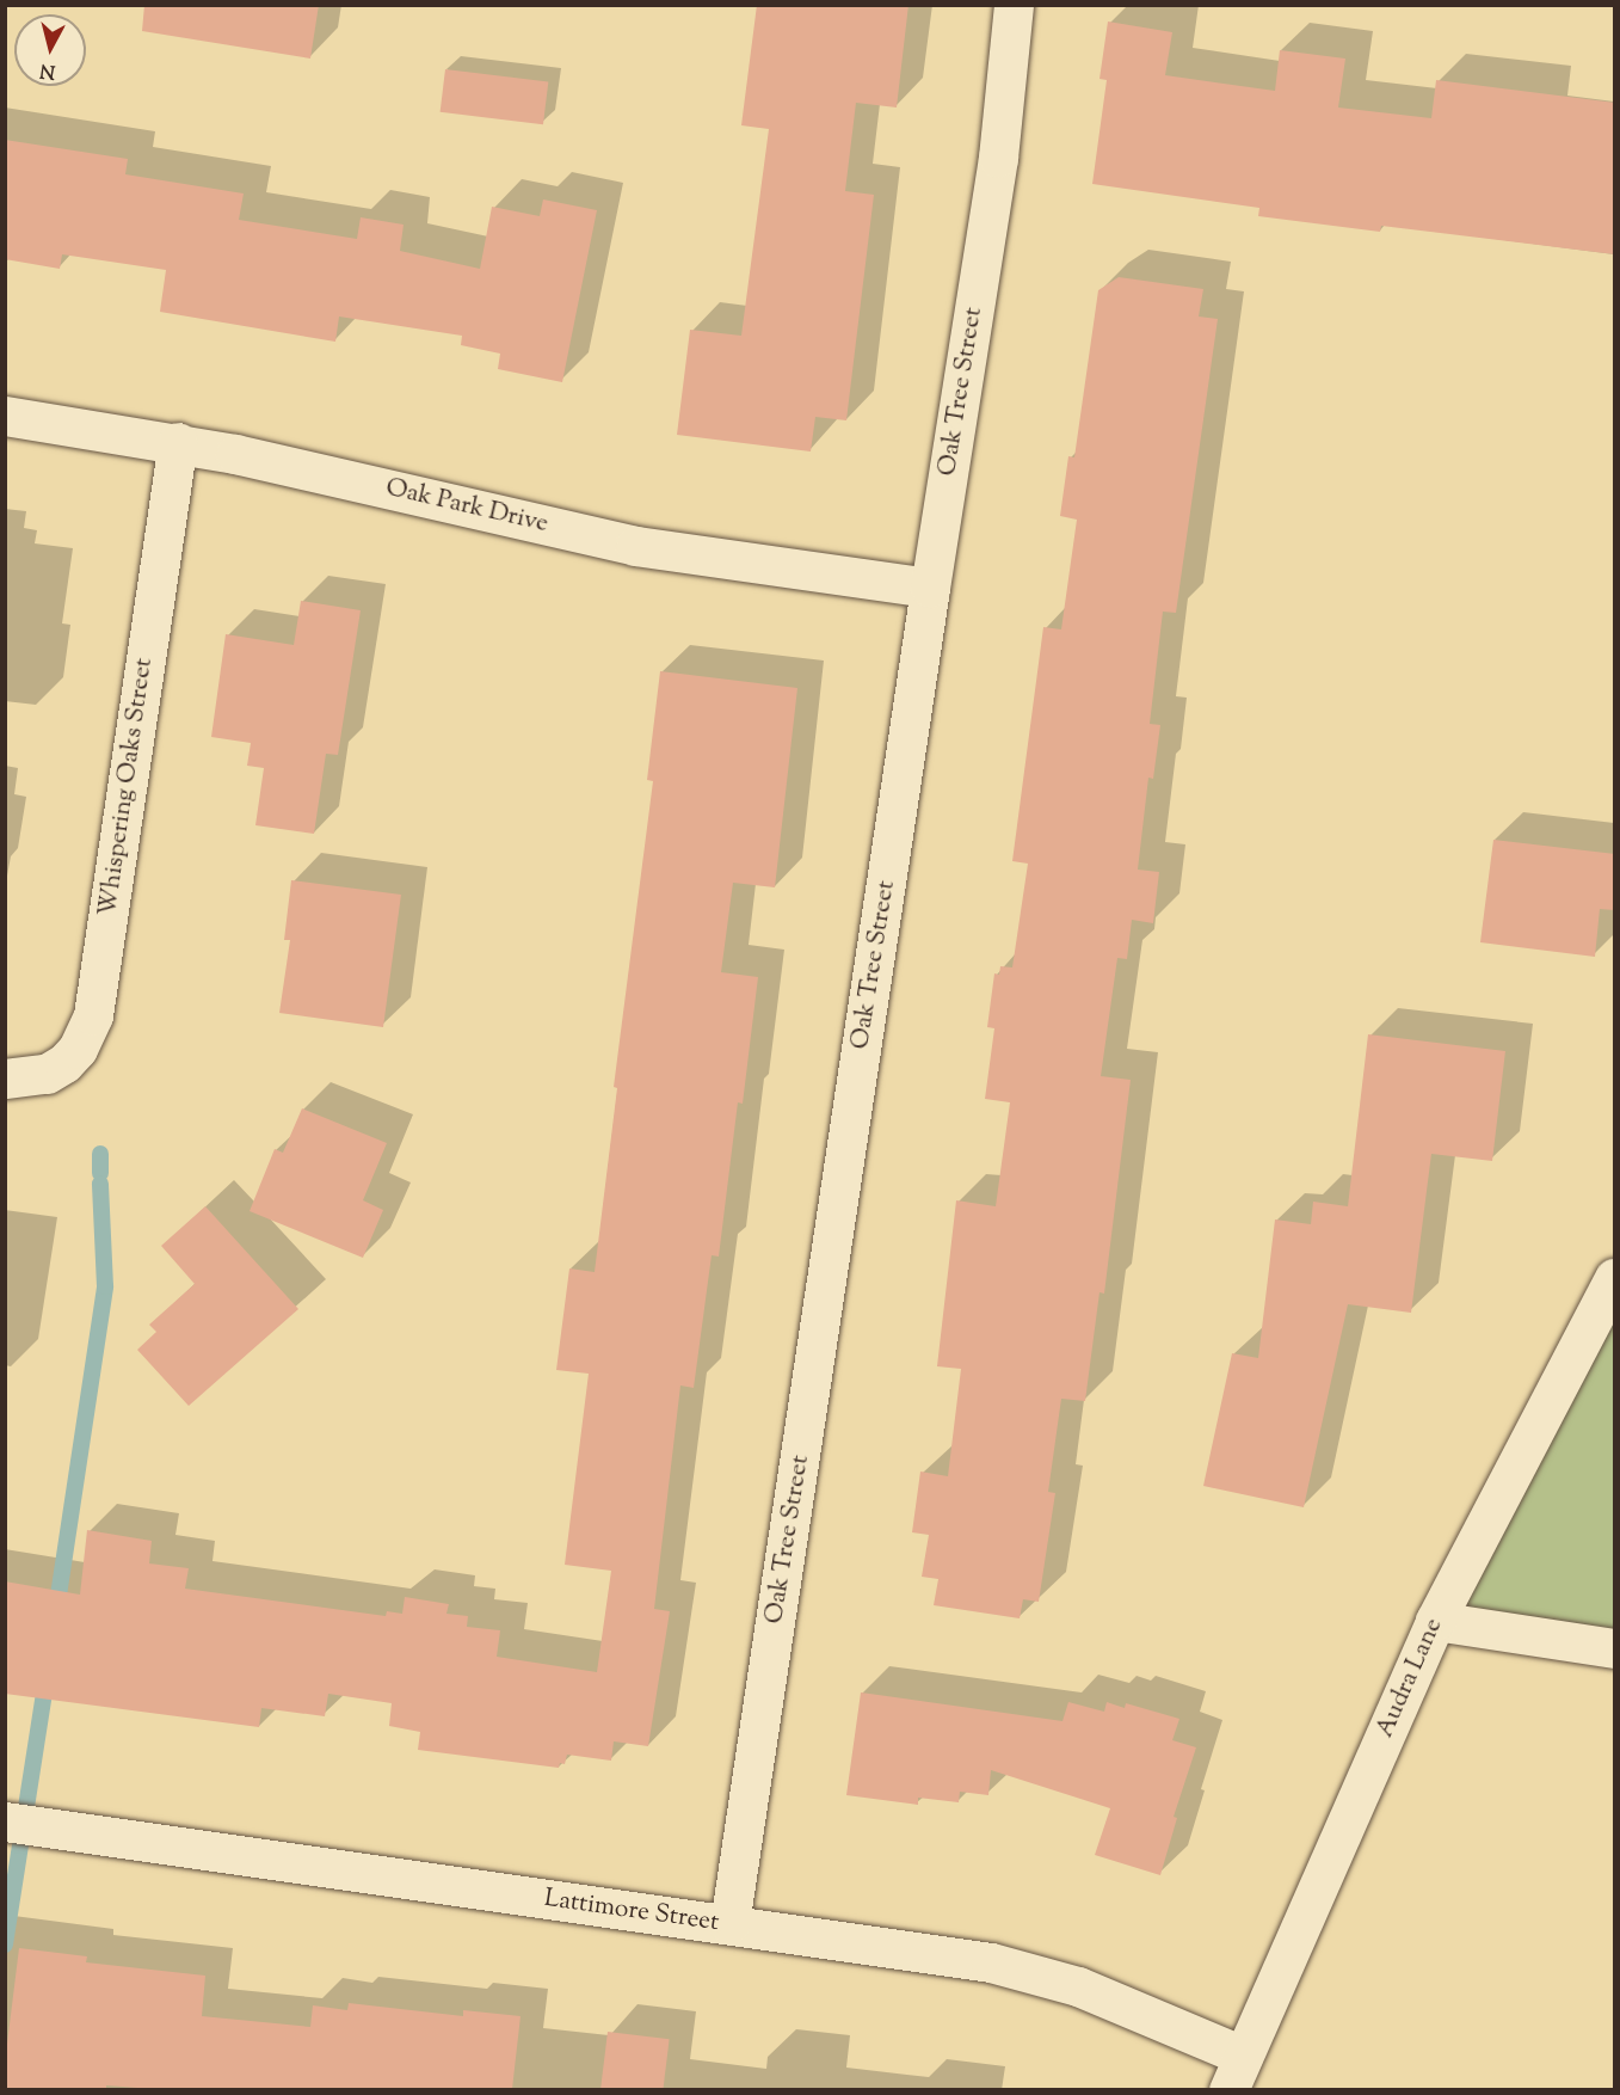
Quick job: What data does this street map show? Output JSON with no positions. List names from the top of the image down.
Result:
{
  "streets": {
    "street": [
      "Oak Tree Street",
      "Oak Park Drive",
      "Whispering Oaks Street",
      "Audra Lane",
      "Lattimore Street"
    ]
  },
  "crossings": [
    ["Oak Tree Street", "Oak Park Drive"],
    ["Oak Tree Street", "Lattimore Street"],
    ["Oak Park Drive", "Whispering Oaks Street"],
    ["Audra Lane", "Lattimore Street"]
  ],
  "north": "bottom"
}
